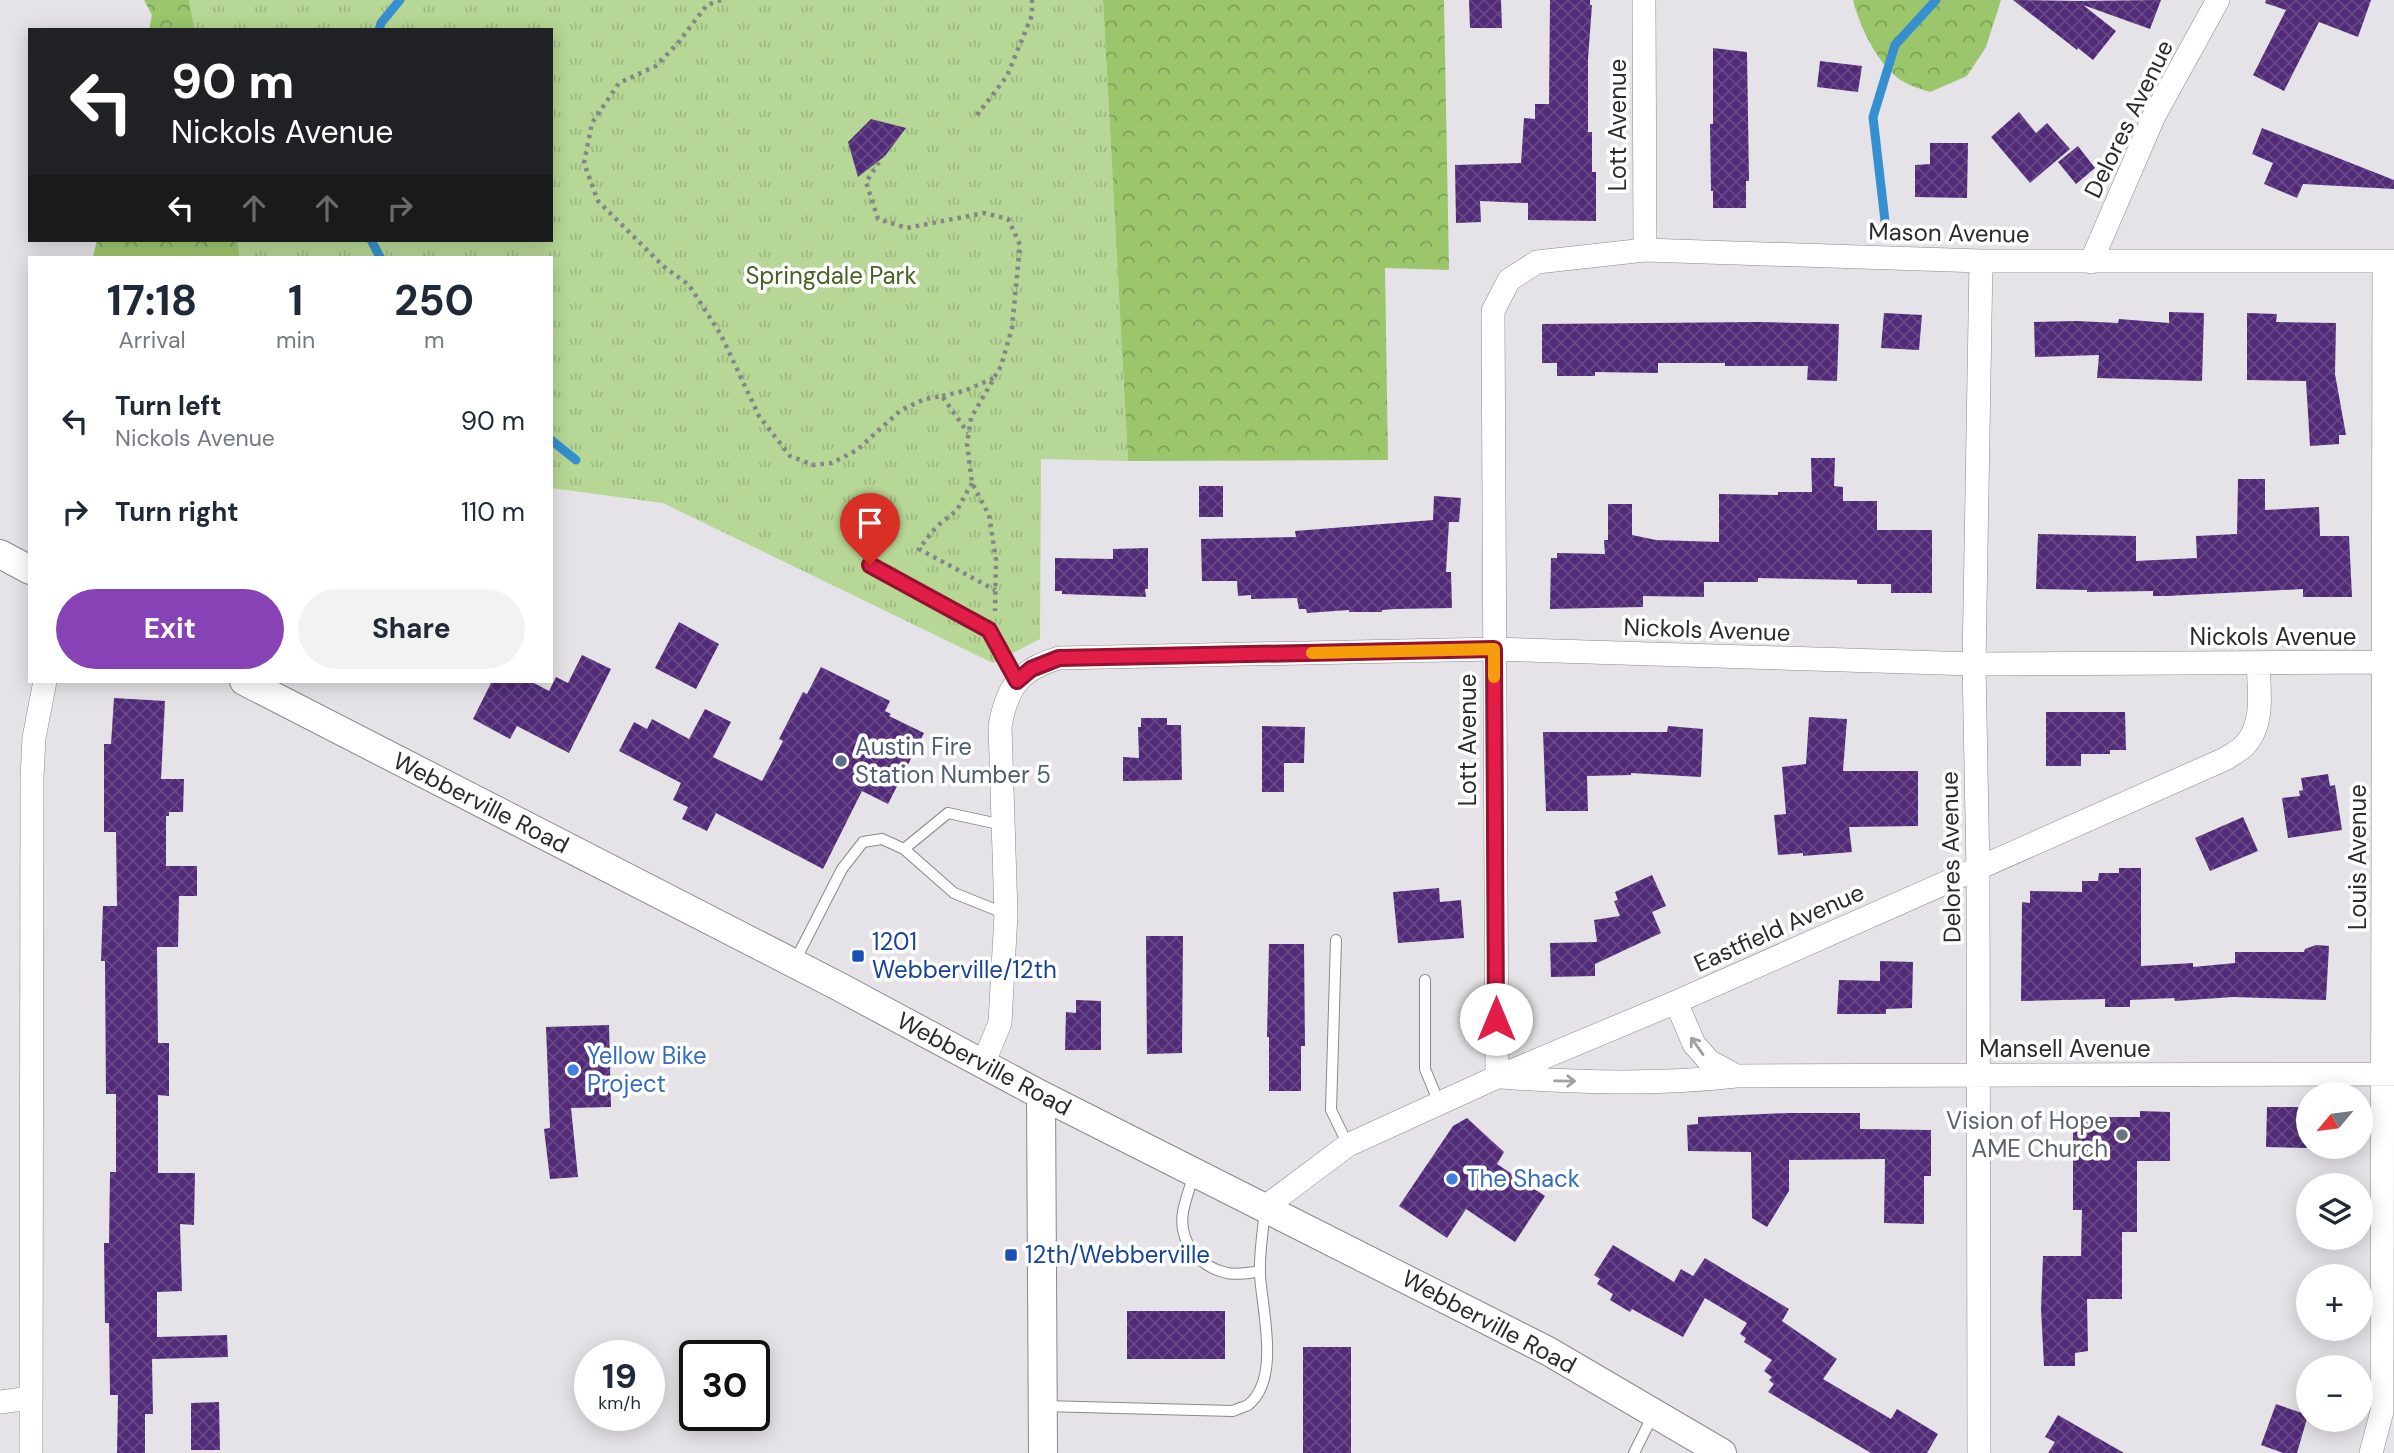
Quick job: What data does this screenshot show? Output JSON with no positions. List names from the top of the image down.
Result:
{
  "streets": {
    "street": [
      "Delores Avenue",
      "Lott Avenue",
      "Mason Avenue",
      "Nickols Avenue",
      "Webberville Road",
      "Louis Avenue",
      "Eastfield Avenue",
      "Mansell Avenue"
    ]
  },
  "crossings": [
    ["Delores Avenue", "Mason Avenue"],
    ["Delores Avenue", "Nickols Avenue"],
    ["Delores Avenue", "Eastfield Avenue"],
    ["Delores Avenue", "Mansell Avenue"],
    ["Lott Avenue", "Mason Avenue"],
    ["Lott Avenue", "Nickols Avenue"],
    ["Lott Avenue", "Eastfield Avenue"],
    ["Lott Avenue", "Mansell Avenue"],
    ["Mason Avenue", "Louis Avenue"],
    ["Nickols Avenue", "Louis Avenue"],
    ["Nickols Avenue", "Eastfield Avenue"],
    ["Webberville Road", "Eastfield Avenue"],
    ["Louis Avenue", "Mansell Avenue"],
    ["Eastfield Avenue", "Mansell Avenue"]
  ],
  "parks": ["Springdale Park"],
  "places": {
    "other": [
      "Austin Fire Station Number 5",
      "Yellow Bike Project",
      "Vision of Hope AME Church",
      "The Shack"
    ],
    "transit": ["1201 Webberville/12th", "12th/Webberville"]
  },
  "north": "bottom left",
  "page": {
    "turn": ["90 m", "Nickols Avenue"],
    "eta": [
      "17:18",
      "Arrival",
      "1",
      "min",
      "250",
      "m"
    ],
    "list": [
      {
        "name": "Turn left",
        "note": "Nickols Avenue",
        "value": "90 m"
      },
      {
        "name": "Turn right",
        "value": "110 m"
      }
    ],
    "buttons": ["Exit", "Share"],
    "map_buttons": ["+", "−"],
    "speed": "19 km/h",
    "limit": "30"
  }
}
